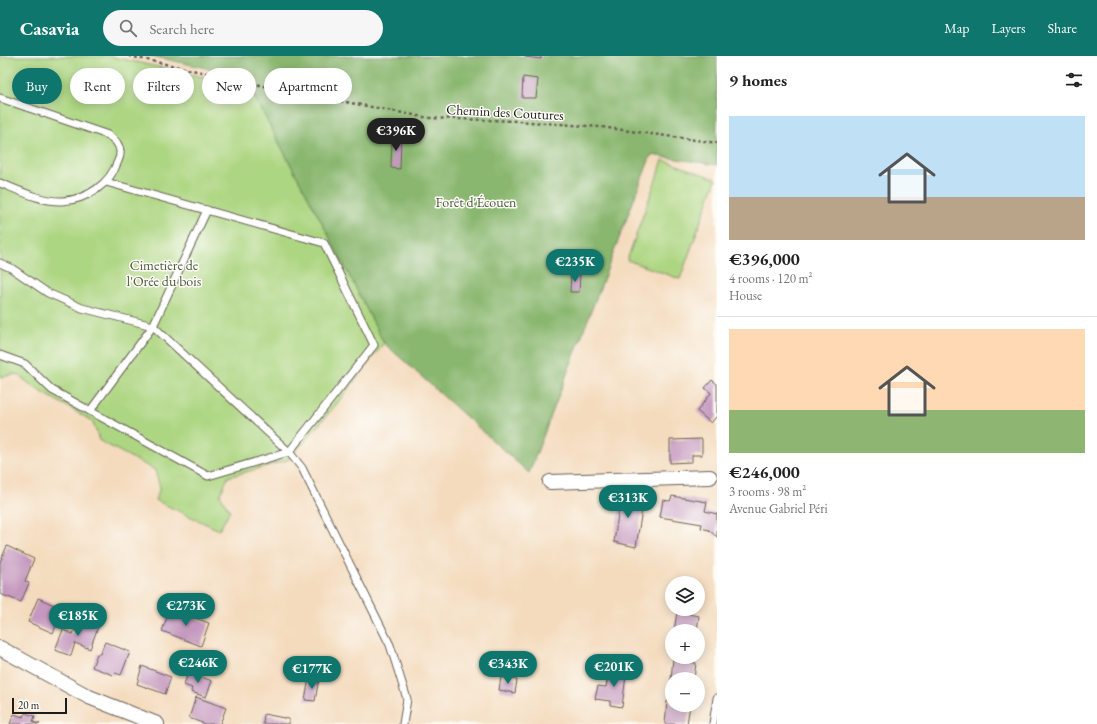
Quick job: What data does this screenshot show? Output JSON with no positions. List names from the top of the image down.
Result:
{
  "streets": {
    "path": ["Chemin des Coutures"]
  },
  "parks": ["Forêt d'Écouen", "Cimetière de l'Orée du bois"],
  "scale_bar": "20 m",
  "page": {
    "header": "Casavia",
    "search": "Search here",
    "nav": ["Map", "Layers", "Share"],
    "heading": "9 homes",
    "chip": [
      "Buy",
      "Rent",
      "Filters",
      "New",
      "Apartment"
    ],
    "list": [
      {
        "name": "€396,000",
        "note": "4 rooms · 120 m² · House"
      },
      {
        "name": "€246,000",
        "note": "3 rooms · 98 m² · Avenue Gabriel Péri"
      }
    ],
    "price": [
      "€396K",
      "€235K",
      "€313K",
      "€273K",
      "€185K",
      "€246K",
      "€343K",
      "€201K",
      "€177K"
    ],
    "map_buttons": ["+", "−"],
    "scale": "20 m"
  }
}
